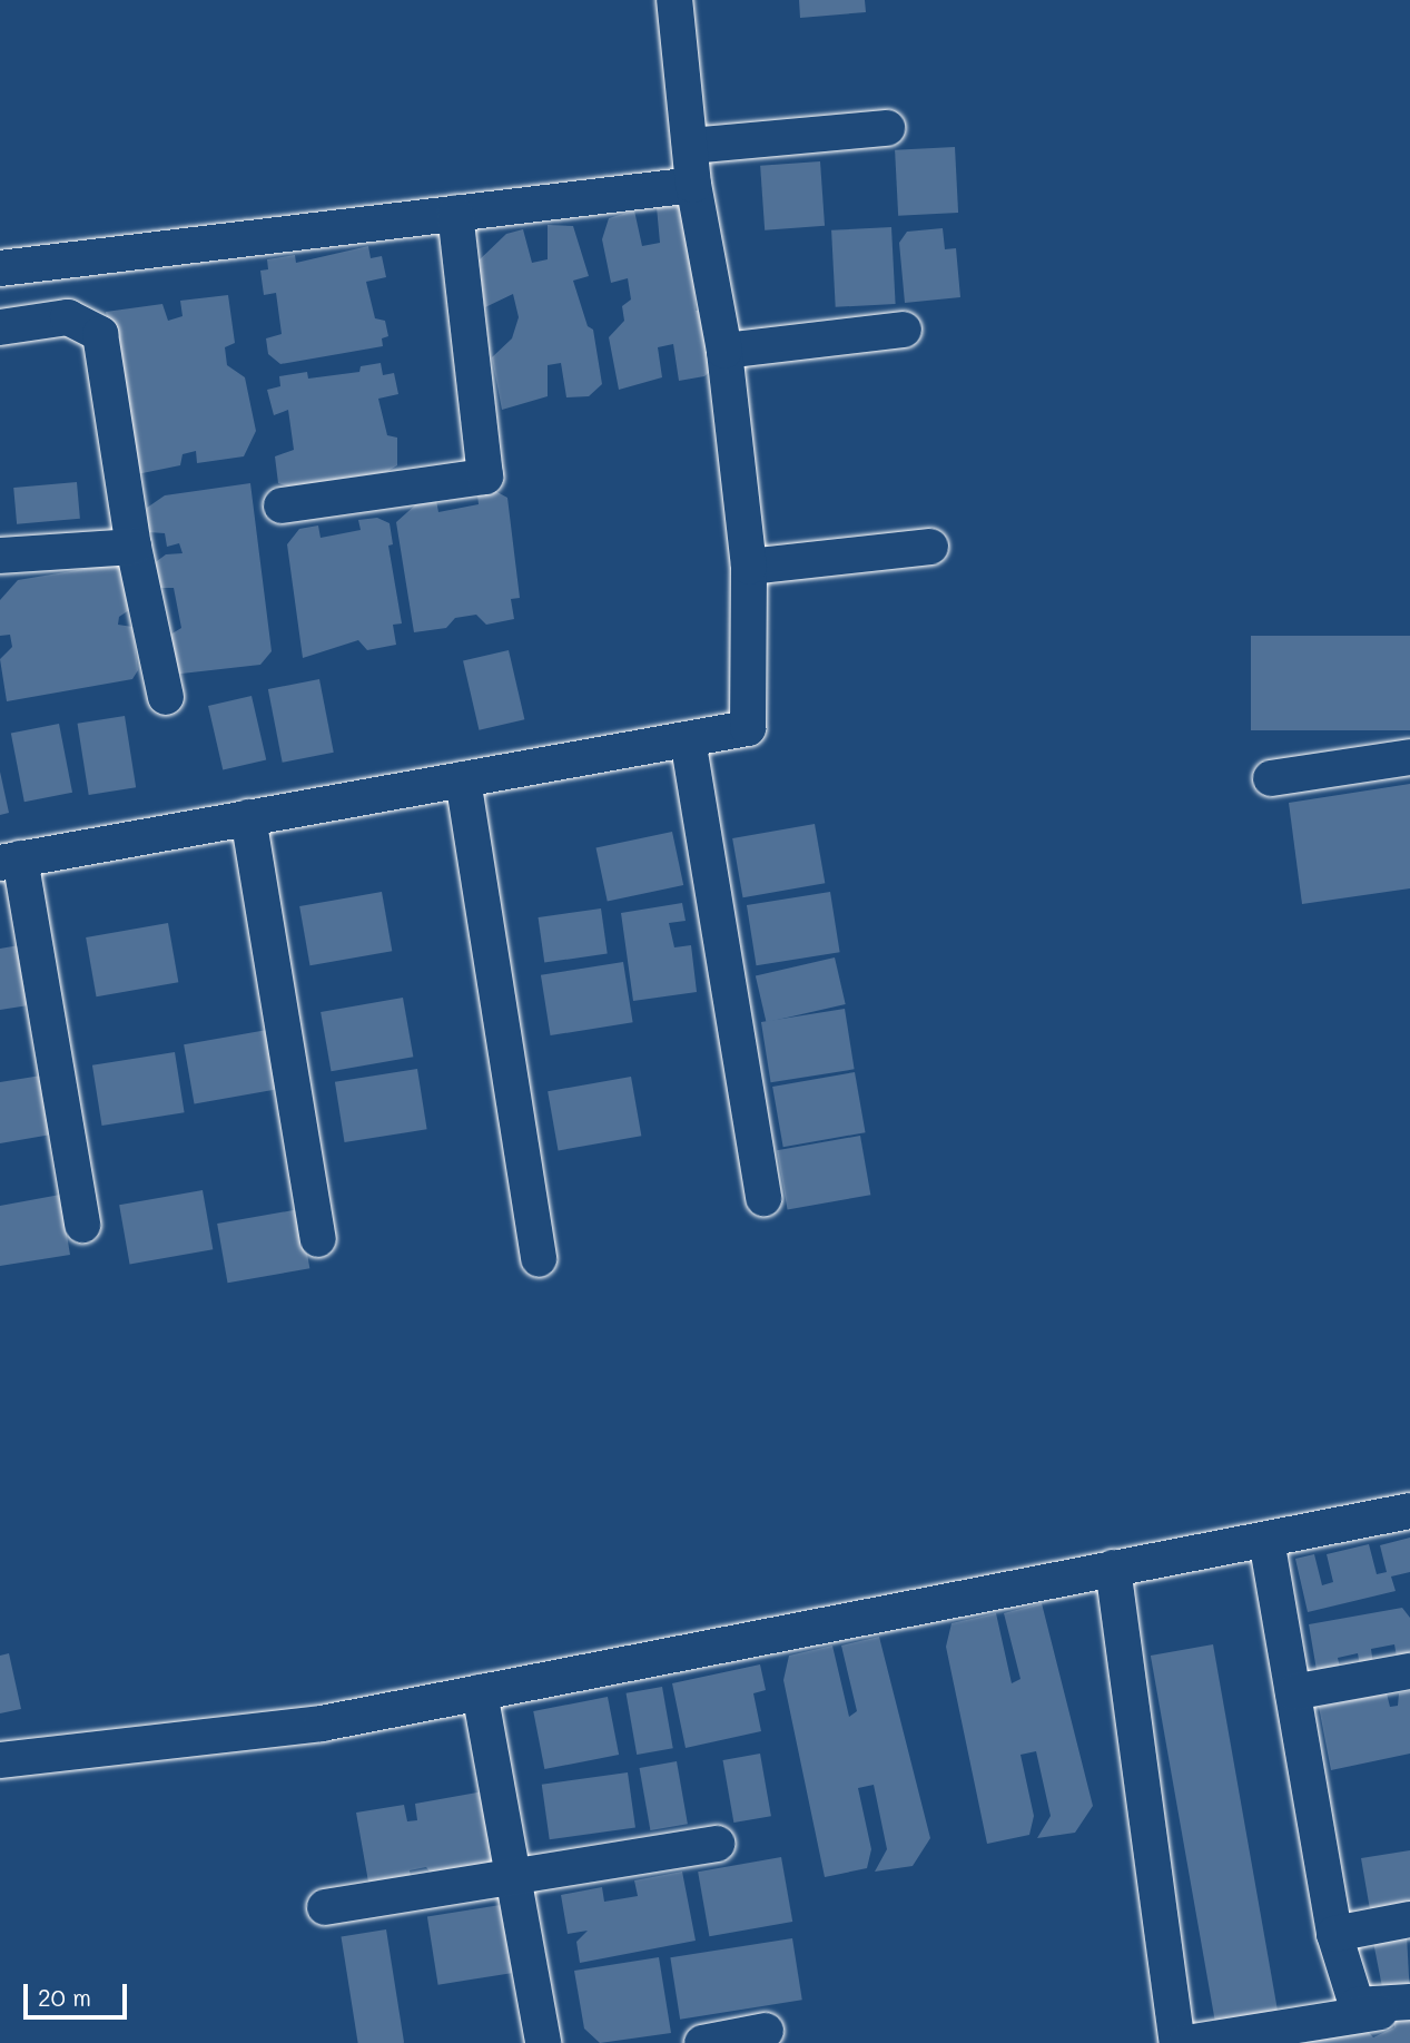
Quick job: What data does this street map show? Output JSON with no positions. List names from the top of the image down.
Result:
{
  "scale_bar": "20 m"
}
